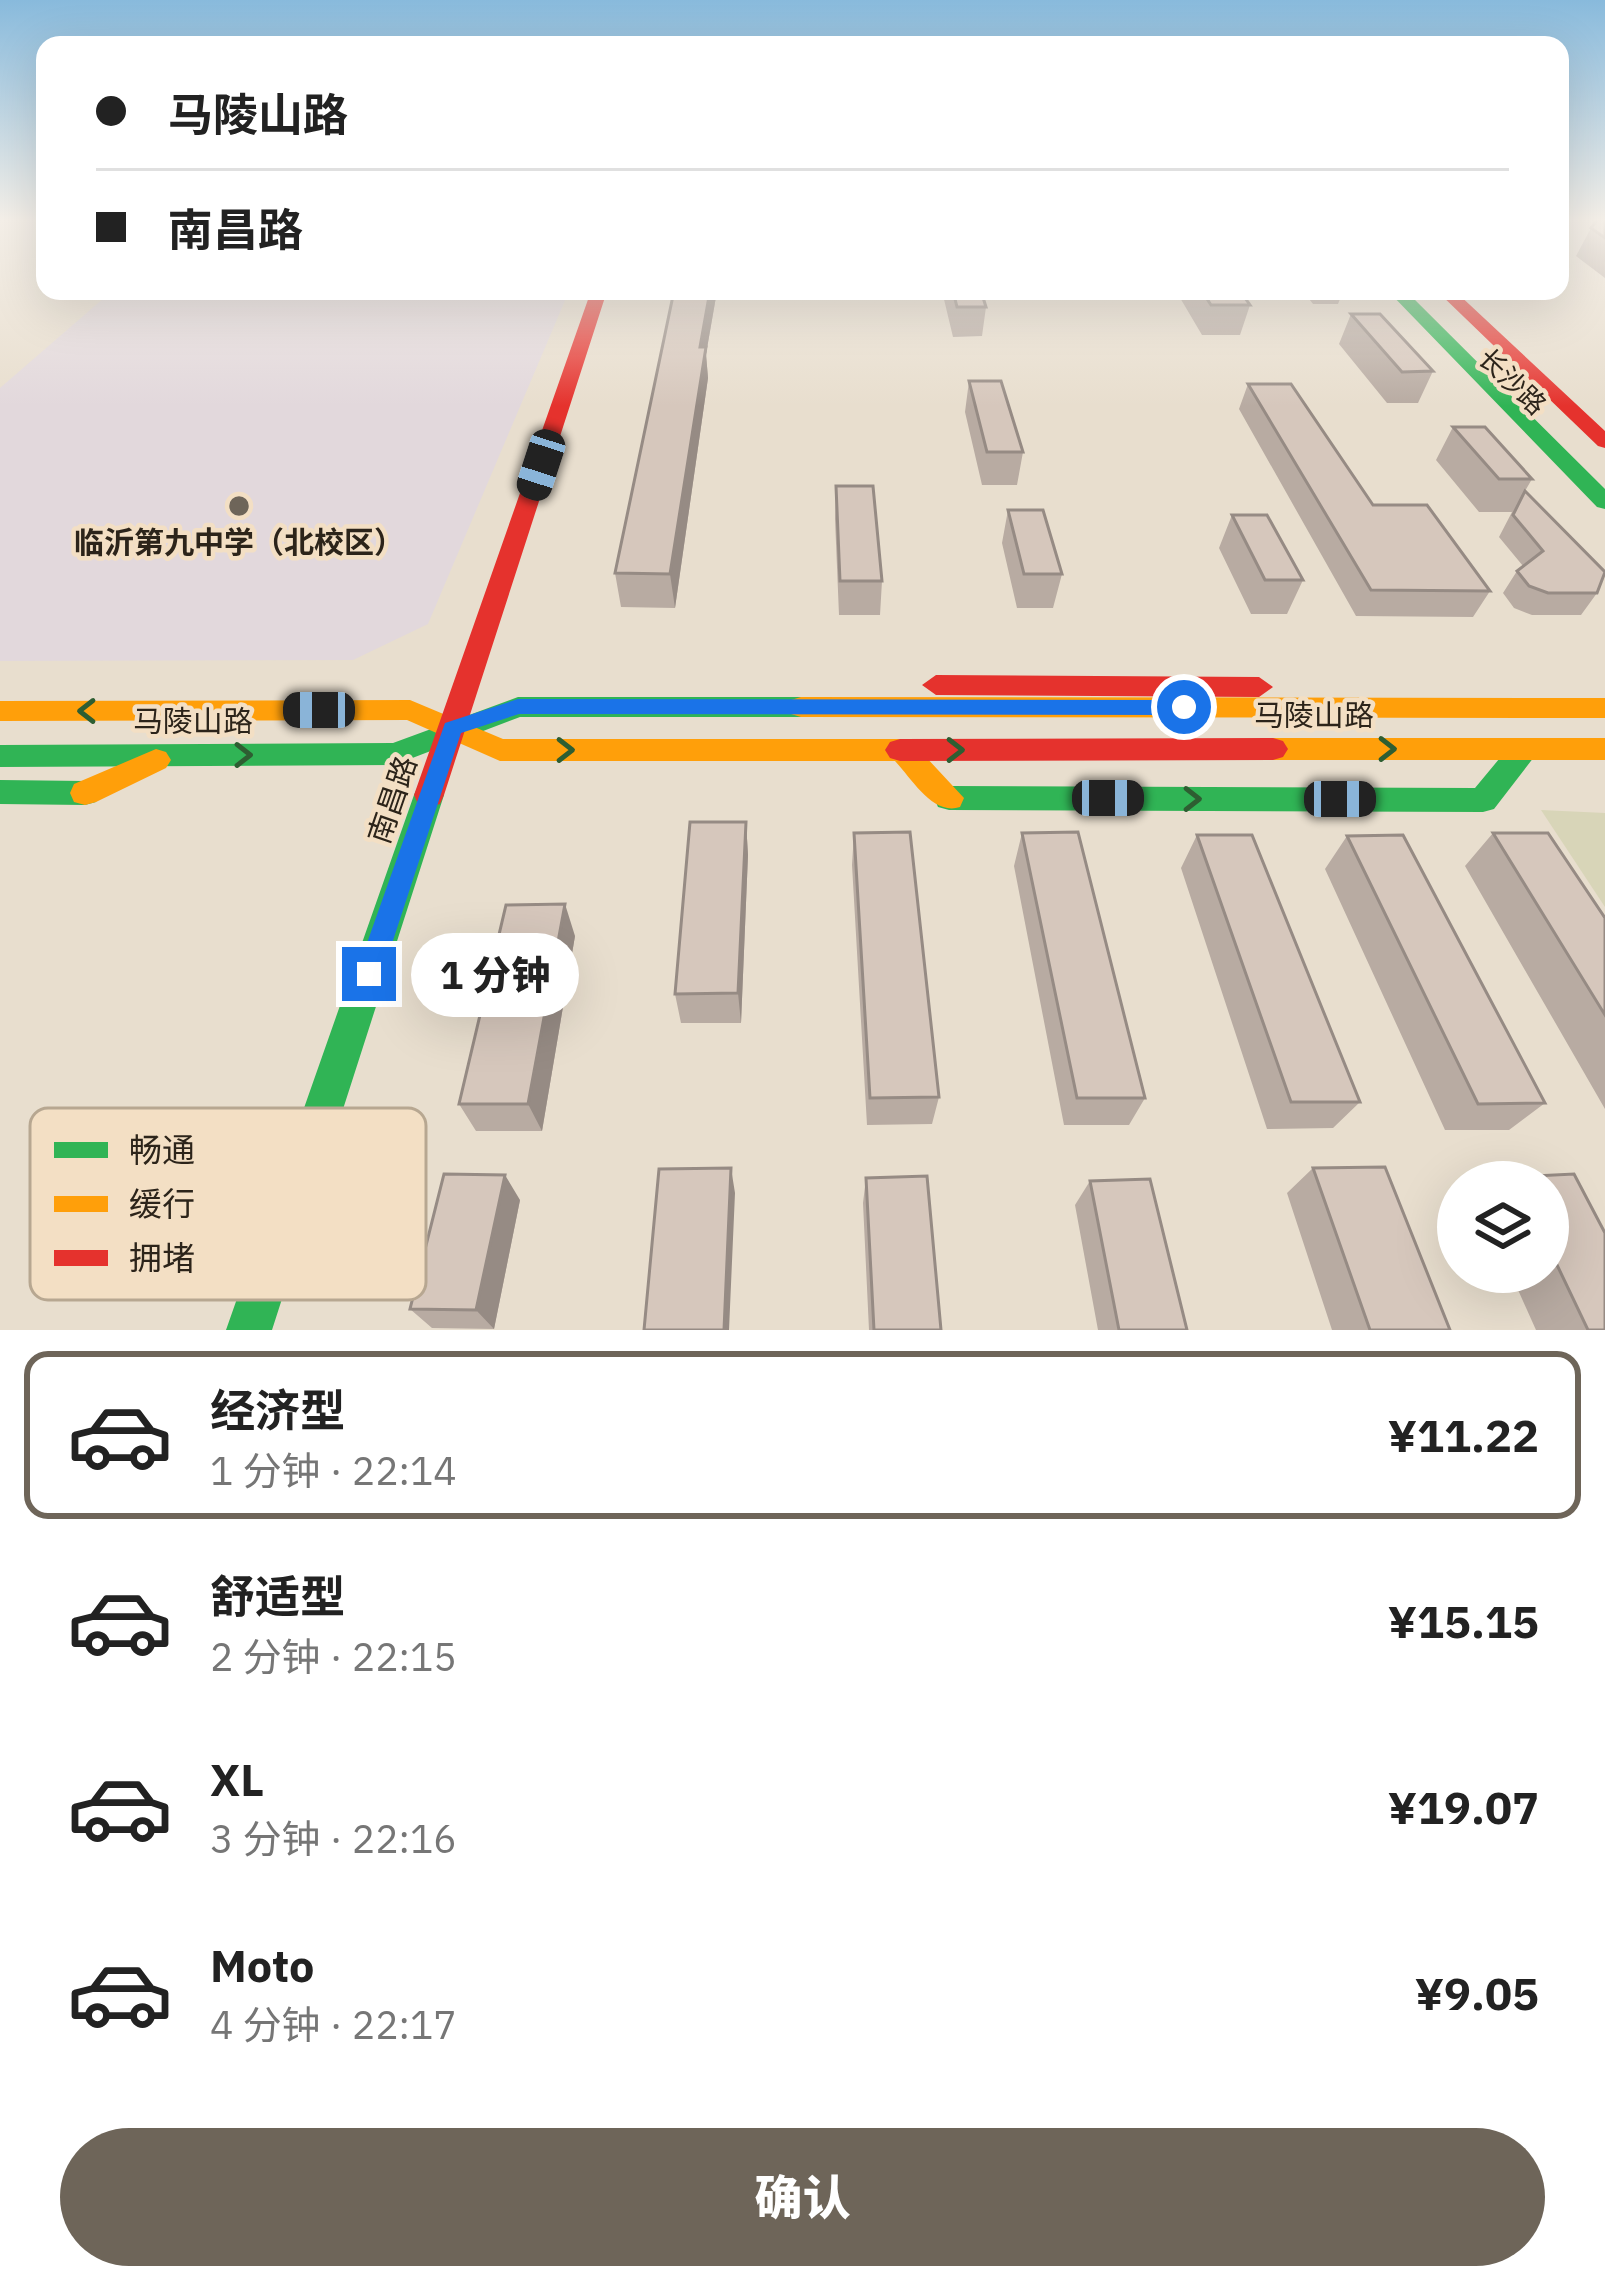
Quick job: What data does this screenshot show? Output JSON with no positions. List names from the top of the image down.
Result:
{
  "streets": {
    "main road": ["长沙路", "马陵山路", "南昌路"]
  },
  "crossings": [
    ["马陵山路", "南昌路"]
  ],
  "places": ["临沂第九中学（北校区）"],
  "legend": ["畅通", "缓行", "拥堵"],
  "page": {
    "banner": ["马陵山路", "南昌路"],
    "bubble": "1 分钟",
    "list": [
      {
        "name": "经济型",
        "note": "1 分钟 · 22:14",
        "value": "¥11.22"
      },
      {
        "name": "舒适型",
        "note": "2 分钟 · 22:15",
        "value": "¥15.15"
      },
      {
        "name": "XL",
        "note": "3 分钟 · 22:16",
        "value": "¥19.07"
      },
      {
        "name": "Moto",
        "note": "4 分钟 · 22:17",
        "value": "¥9.05"
      }
    ],
    "buttons": "确认"
  }
}
